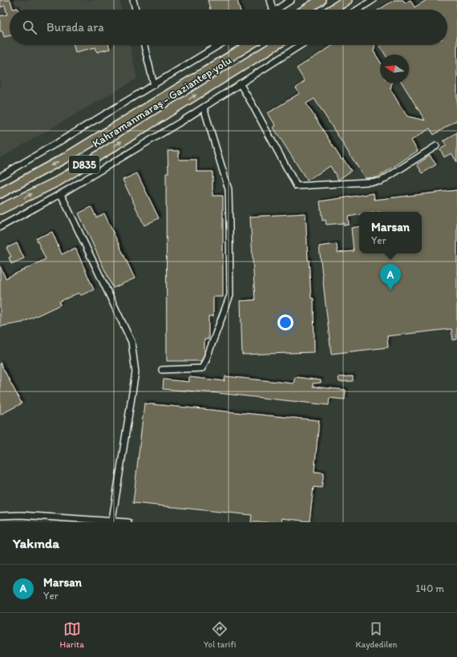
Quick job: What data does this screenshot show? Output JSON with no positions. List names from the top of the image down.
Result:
{
  "streets": {
    "highway": ["Kahramanmaraş - Gaziantep yolu", "D835"]
  },
  "north": "left",
  "page": {
    "search": "Burada ara",
    "popup": ["Marsan", "Yer"],
    "pins": "A",
    "heading": "Yakında",
    "list": [
      {
        "mark": "A",
        "name": "Marsan",
        "note": "Yer",
        "value": "140 m"
      }
    ],
    "nav": ["Harita", "Yol tarifi", "Kaydedilen"]
  }
}
